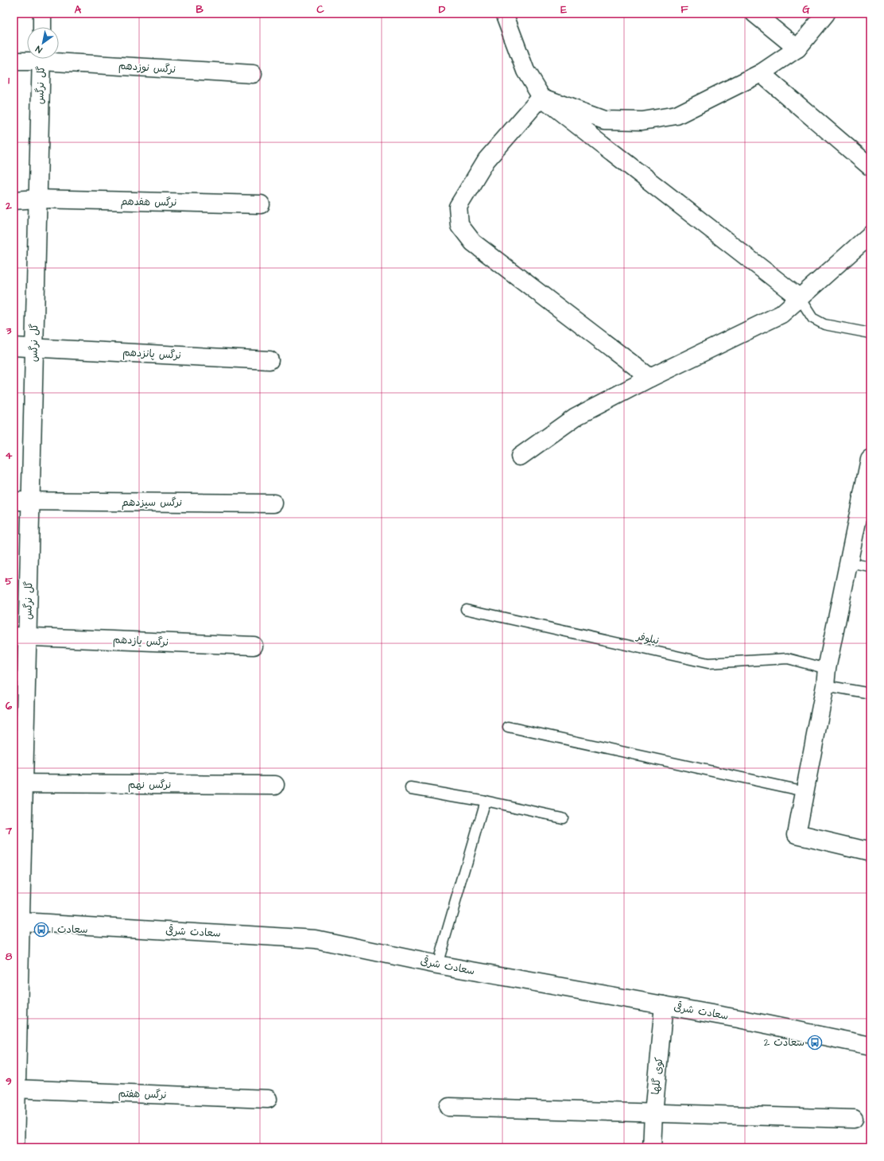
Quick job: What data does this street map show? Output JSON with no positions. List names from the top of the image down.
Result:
{
  "streets": {
    "street": [
      "نرگس نوزدهم",
      "گل نرگس",
      "نرگس هفدهم",
      "نرگس پانزدهم",
      "نرگس سیزدهم",
      "نرگس یازدهم",
      "نرگس نهم",
      "سعادت شرقی",
      "کوی گلها",
      "نرگس هفتم"
    ],
    "lane": ["نیلوفر"]
  },
  "crossings": [
    ["گل نرگس", "نرگس هفدهم"],
    ["گل نرگس", "نرگس پانزدهم"],
    ["گل نرگس", "نرگس سیزدهم"],
    ["گل نرگس", "نرگس یازدهم"],
    ["گل نرگس", "نرگس نهم"],
    ["گل نرگس", "سعادت شرقی"],
    ["گل نرگس", "نرگس هفتم"],
    ["سعادت شرقی", "کوی گلها"]
  ],
  "places": {
    "bus stop": ["سعادت 1", "سعادت 2"]
  },
  "north": "bottom left",
  "grid": {
    "columns": [
      "A",
      "B",
      "C",
      "D",
      "E",
      "F",
      "G"
    ],
    "rows": [
      "1",
      "2",
      "3",
      "4",
      "5",
      "6",
      "7",
      "8",
      "9"
    ]
  }
}
